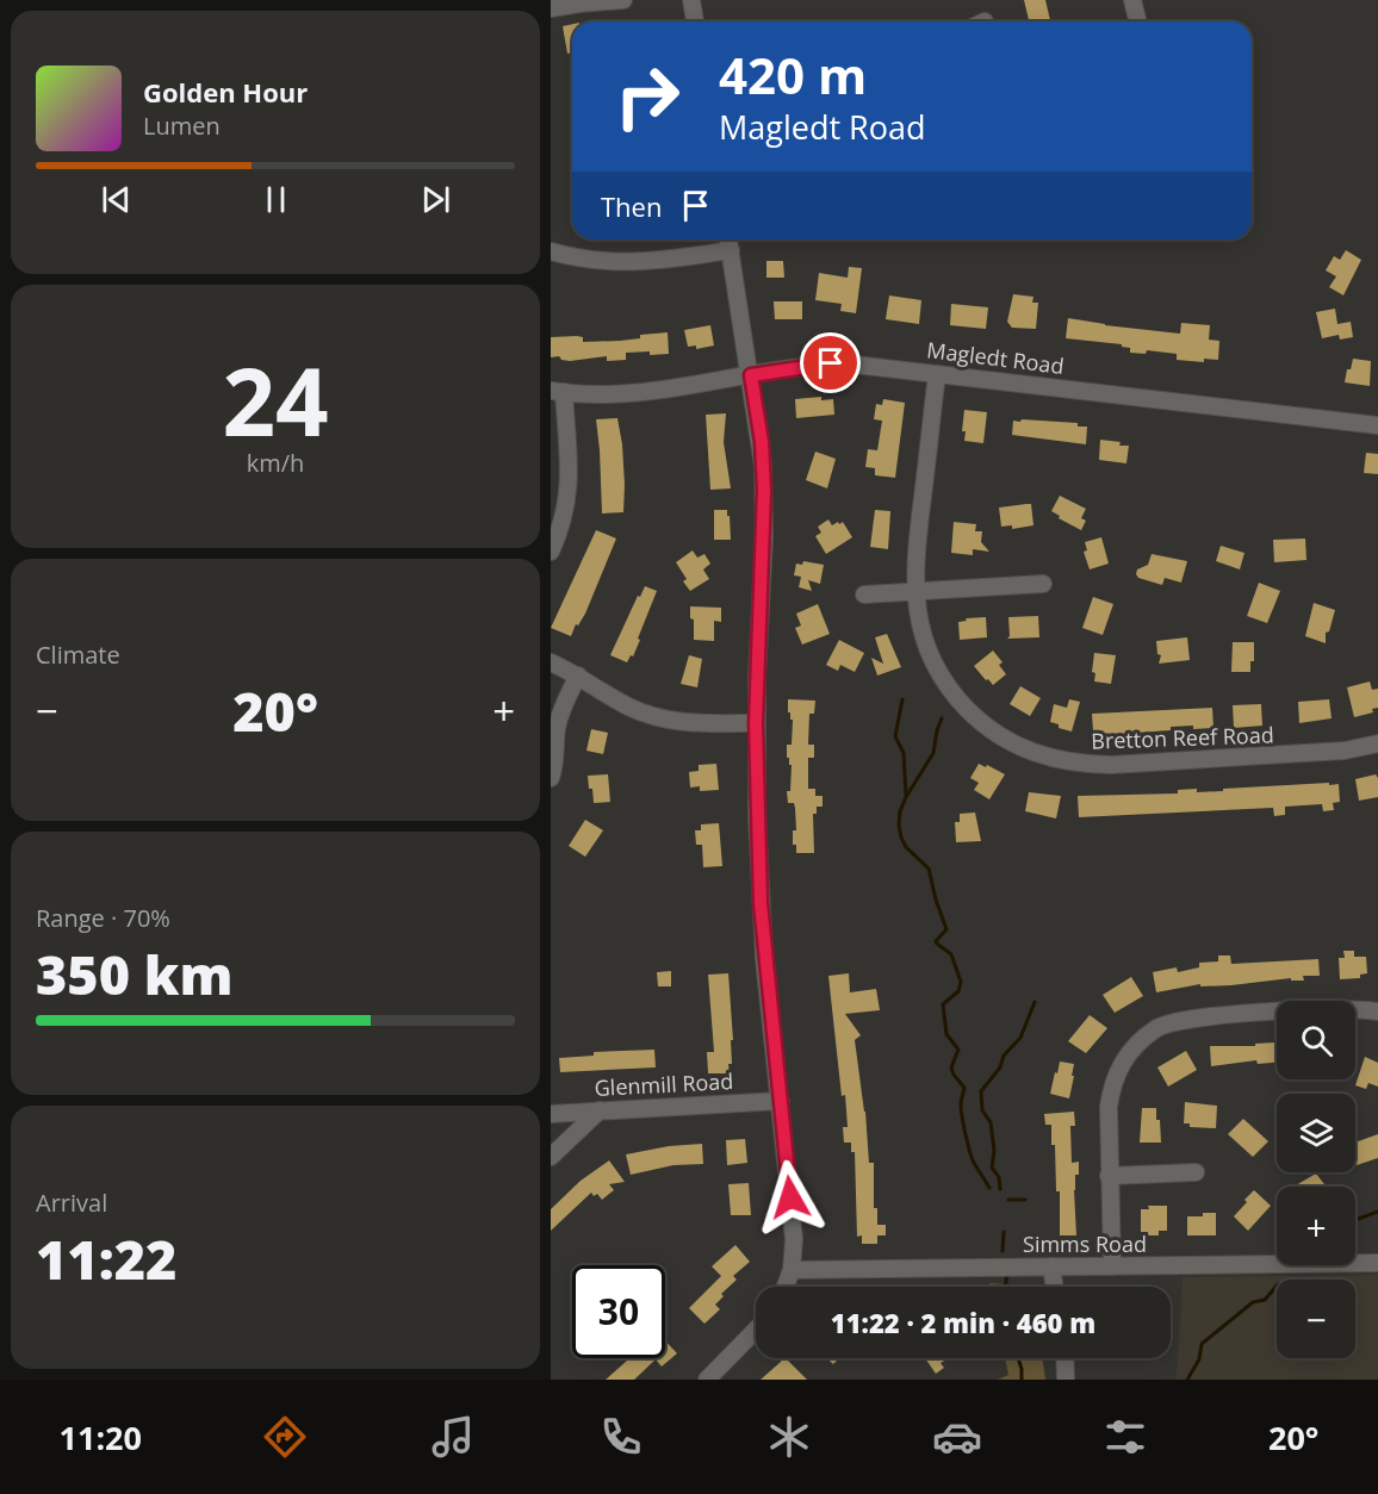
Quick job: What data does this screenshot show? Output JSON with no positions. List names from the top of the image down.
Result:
{
  "streets": {
    "street": [
      "Magledt Road",
      "Bretton Reef Road",
      "Glenmill Road",
      "Simms Road"
    ]
  },
  "crossings": [
    ["Magledt Road", "Bretton Reef Road"]
  ],
  "page": {
    "turn": ["420 m", "Magledt Road"],
    "song": ["Golden Hour", "Lumen"],
    "then": "Then",
    "tile": [
      ["24", "km/h"],
      "Climate",
      ["Range · 70%", "350 km"],
      ["Arrival", "11:22"]
    ],
    "heat": ["−", "20°", "+"],
    "map_buttons": ["+", "−"],
    "limit": "30",
    "trip": "11:22 · 2 min · 460 m",
    "tabs": ["11:20", "20°"]
  }
}
